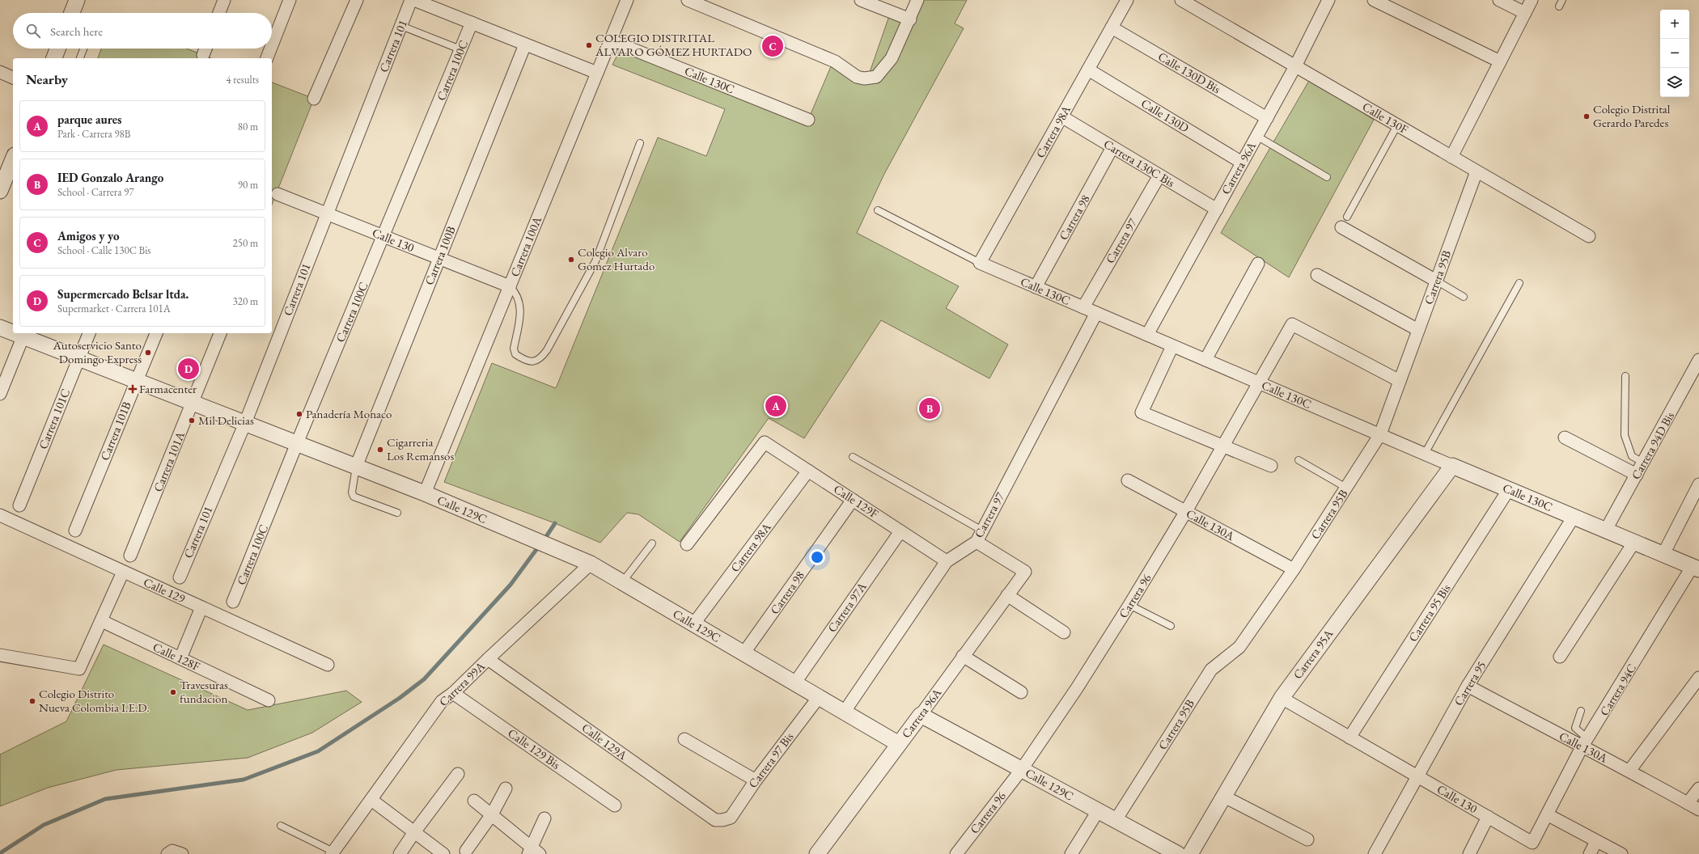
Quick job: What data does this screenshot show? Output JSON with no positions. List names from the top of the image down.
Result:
{
  "streets": {
    "street": [
      "Carrera 101",
      "Carrera 100C",
      "Calle 130D Bis",
      "Calle 130C",
      "Calle 130D",
      "Calle 130F",
      "Carrera 98A",
      "Carrera 130C Bis",
      "Carrera 96A",
      "Carrera 98",
      "Calle 130",
      "Carrera 97",
      "Carrera 100A",
      "Carrera 100B",
      "Carrera 95B",
      "Carrera 101C",
      "Carrera 101B",
      "Carrera 94D Bis",
      "Carrera 101A",
      "Calle 129F",
      "Calle 129C",
      "Calle 130A",
      "Calle 129",
      "Carrera 96",
      "Carrera 97A",
      "Carrera 95 Bis",
      "Carrera 95A",
      "Calle 128F",
      "Carrera 95",
      "Carrera 99A",
      "Carrera 94C",
      "Calle 129A",
      "Calle 129 Bis",
      "Carrera 97 Bis"
    ]
  },
  "crossings": [
    ["Carrera 101", "Calle 130"],
    ["Carrera 101", "Calle 129C"],
    ["Carrera 100C", "Calle 130"],
    ["Carrera 100C", "Calle 129C"],
    ["Calle 130D Bis", "Carrera 98A"],
    ["Calle 130D Bis", "Carrera 96A"],
    ["Calle 130C", "Carrera 98A"],
    ["Calle 130C", "Carrera 96A"],
    ["Calle 130C", "Carrera 98"],
    ["Calle 130C", "Carrera 97"],
    ["Calle 130C", "Carrera 100A"],
    ["Calle 130C", "Carrera 95B"],
    ["Calle 130C", "Carrera 94D Bis"],
    ["Calle 130C", "Carrera 96"],
    ["Calle 130C", "Carrera 95 Bis"],
    ["Calle 130C", "Carrera 95A"],
    ["Calle 130C", "Carrera 95"],
    ["Calle 130C", "Carrera 94C"],
    ["Calle 130D", "Carrera 98A"],
    ["Calle 130D", "Carrera 96A"],
    ["Calle 130F", "Carrera 96A"],
    ["Calle 130F", "Carrera 95B"],
    ["Carrera 98A", "Carrera 130C Bis"],
    ["Carrera 98A", "Calle 129F"],
    ["Carrera 98A", "Calle 129C"],
    ["Carrera 130C Bis", "Carrera 96A"],
    ["Carrera 130C Bis", "Carrera 98"],
    ["Carrera 130C Bis", "Carrera 97"],
    ["Carrera 96A", "Carrera 97"],
    ["Carrera 96A", "Calle 129C"],
    ["Carrera 98", "Calle 129F"],
    ["Carrera 98", "Calle 129C"],
    ["Calle 130", "Carrera 100A"],
    ["Calle 130", "Carrera 100B"],
    ["Calle 130", "Carrera 95 Bis"],
    ["Calle 130", "Carrera 95A"],
    ["Calle 130", "Carrera 95"],
    ["Calle 130", "Carrera 94C"],
    ["Carrera 97", "Calle 129F"],
    ["Carrera 97", "Calle 129C"],
    ["Carrera 100A", "Calle 129C"],
    ["Carrera 100B", "Calle 129C"],
    ["Carrera 95B", "Calle 129C"],
    ["Carrera 95B", "Calle 130A"],
    ["Carrera 95B", "Carrera 96"],
    ["Carrera 101C", "Calle 129C"],
    ["Carrera 101B", "Calle 129C"],
    ["Carrera 101A", "Calle 129C"],
    ["Calle 129F", "Carrera 97A"],
    ["Calle 129C", "Carrera 96"],
    ["Calle 129C", "Carrera 97A"],
    ["Calle 129C", "Carrera 99A"],
    ["Calle 129C", "Carrera 97 Bis"],
    ["Calle 130A", "Carrera 96"],
    ["Calle 130A", "Carrera 95"],
    ["Calle 130A", "Carrera 94C"],
    ["Carrera 99A", "Calle 129A"],
    ["Carrera 99A", "Calle 129 Bis"],
    ["Calle 129A", "Carrera 97 Bis"]
  ],
  "places": {
    "other": [
      "COLEGIO DISTRITAL ÁLVARO GÓMEZ HURTADO",
      "Colegio Distrital Gerardo Paredes",
      "Colegio Alvaro Gomez Hurtado",
      "Autoservicio Santo Domingo Express",
      "Panadería Monaco",
      "Mil Delicias",
      "Cigarreria Los Remansos",
      "Travesuras fundacion",
      "Colegio Distrito Nueva Colombia I.E.D."
    ],
    "health": ["Farmacenter"]
  },
  "page": {
    "map_buttons": ["+", "−"],
    "search": "Search here",
    "pins": [
      "C",
      "D",
      "A",
      "B"
    ],
    "heading": ["Nearby", "4 results"],
    "list": [
      {
        "mark": "A",
        "name": "parque aures",
        "note": "Park · Carrera 98B",
        "value": "80 m"
      },
      {
        "mark": "B",
        "name": "IED Gonzalo Arango",
        "note": "School · Carrera 97",
        "value": "90 m"
      },
      {
        "mark": "C",
        "name": "Amigos y yo",
        "note": "School · Calle 130C Bis",
        "value": "250 m"
      },
      {
        "mark": "D",
        "name": "Supermercado Belsar ltda.",
        "note": "Supermarket · Carrera 101A",
        "value": "320 m"
      }
    ]
  }
}
